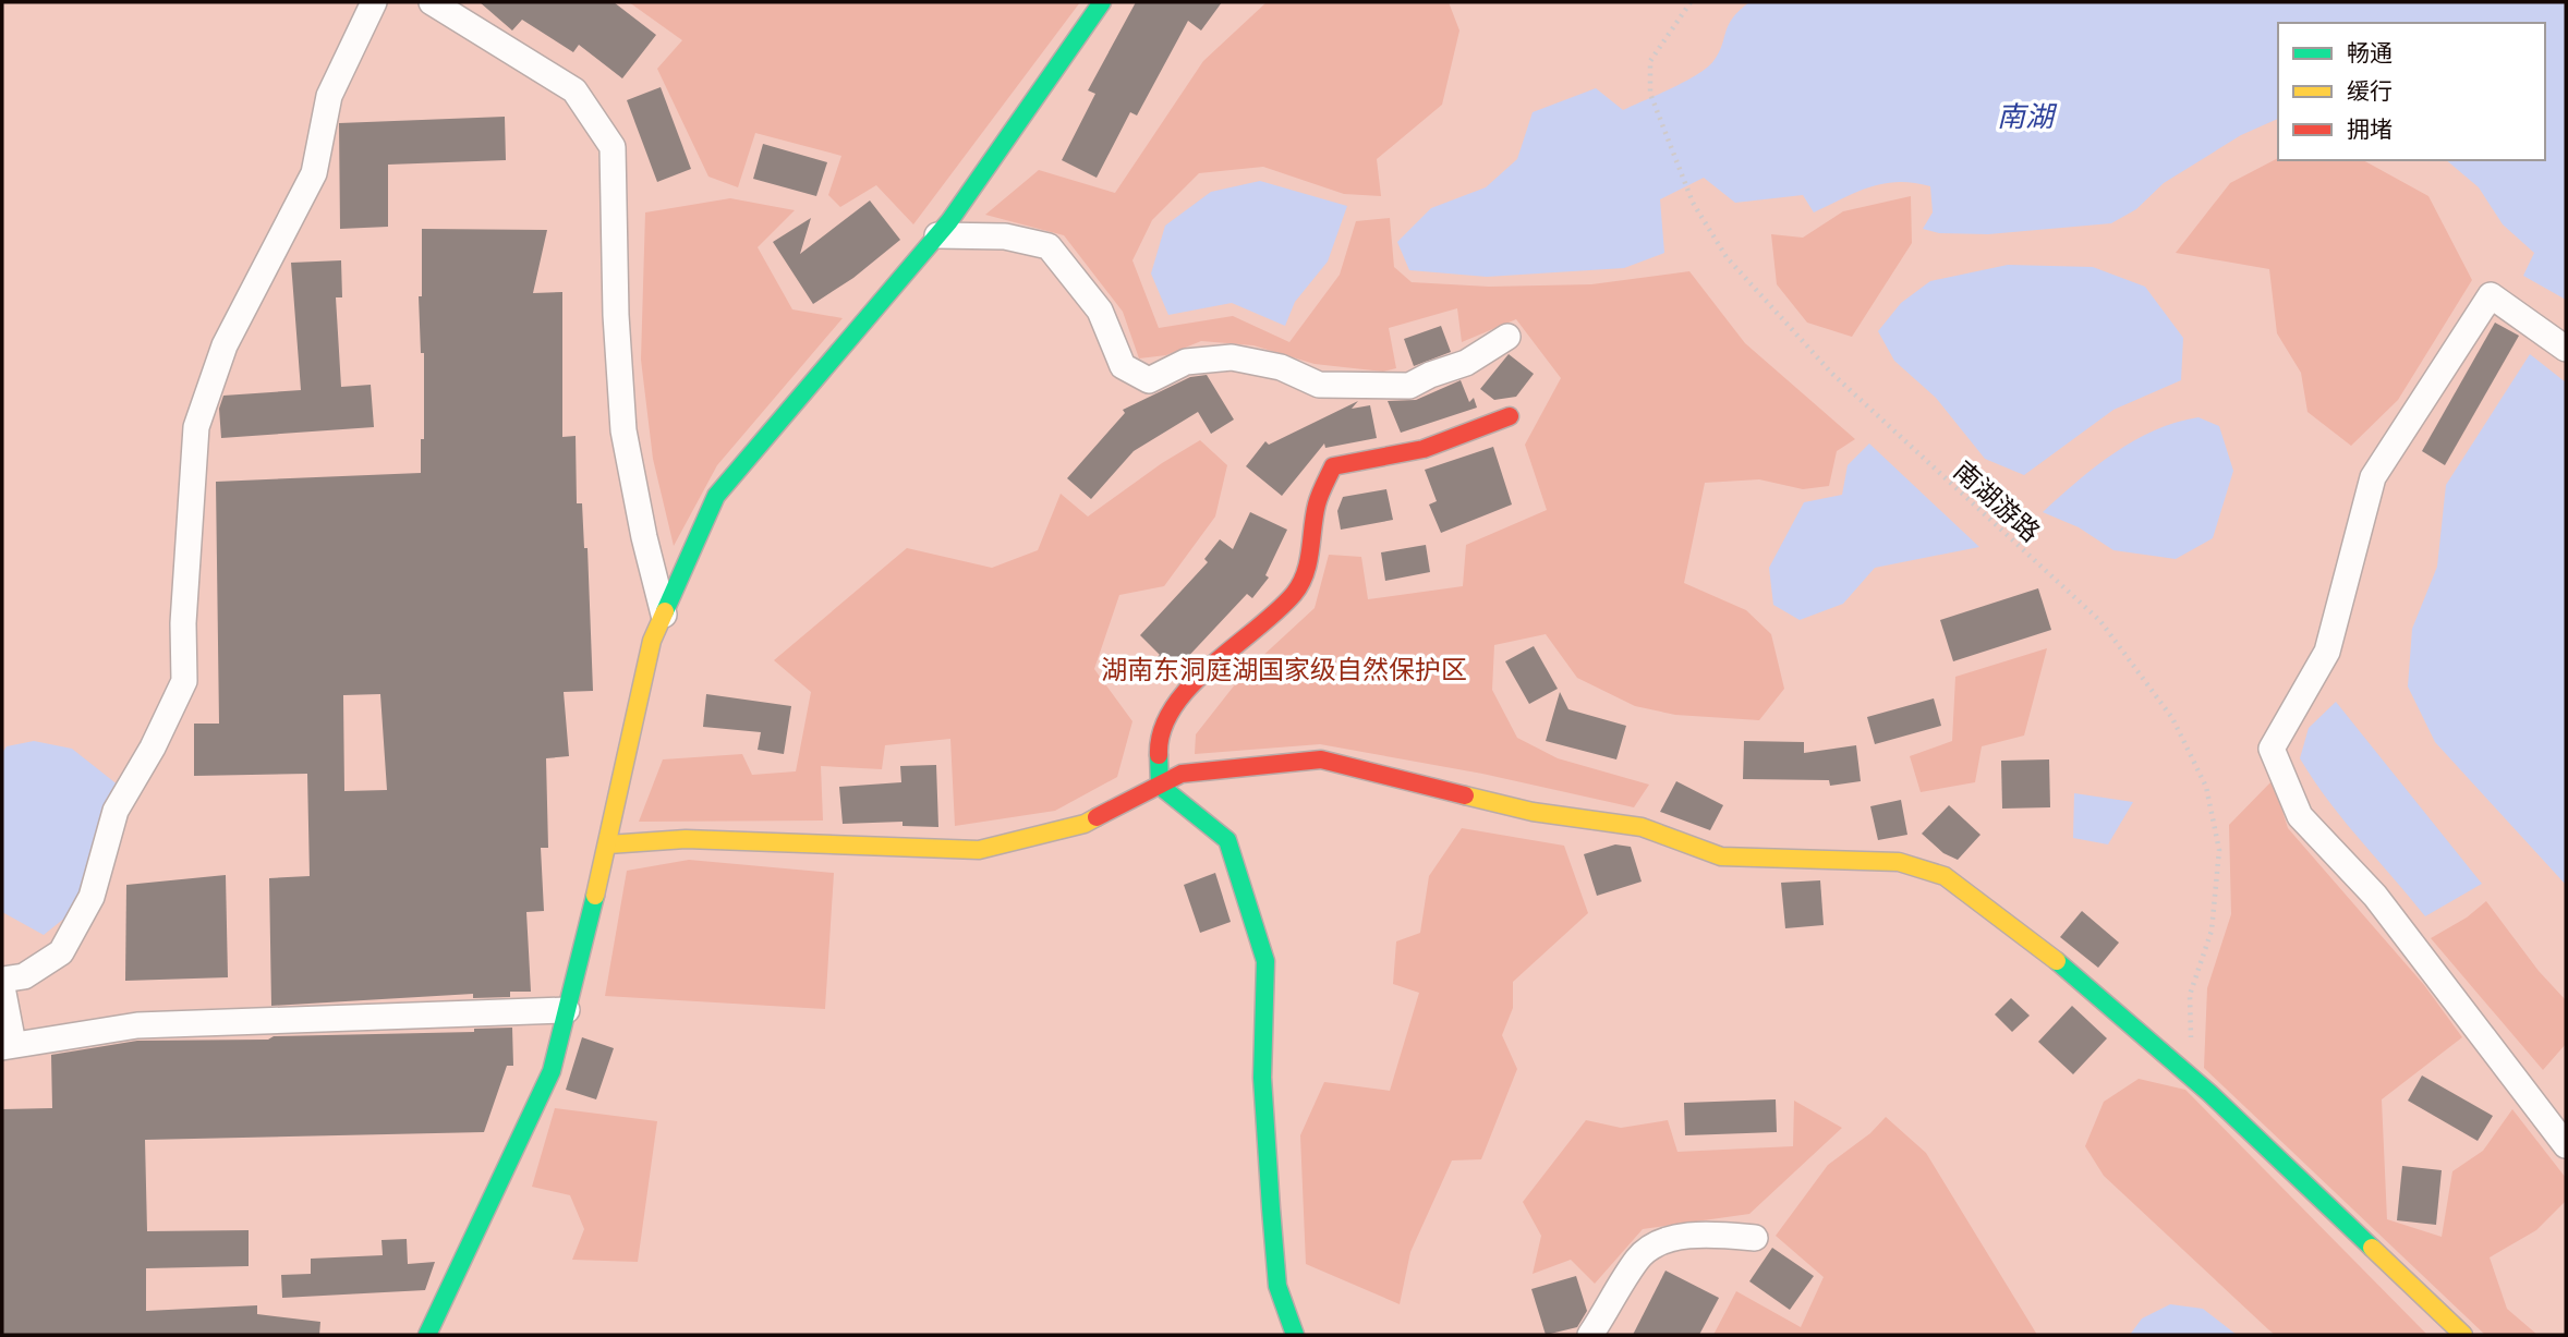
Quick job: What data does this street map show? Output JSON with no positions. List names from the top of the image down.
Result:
{
  "streets": {
    "path": ["南湖游路"]
  },
  "water": ["南湖"],
  "parks": ["湖南东洞庭湖国家级自然保护区"],
  "legend": ["畅通", "缓行", "拥堵"]
}
